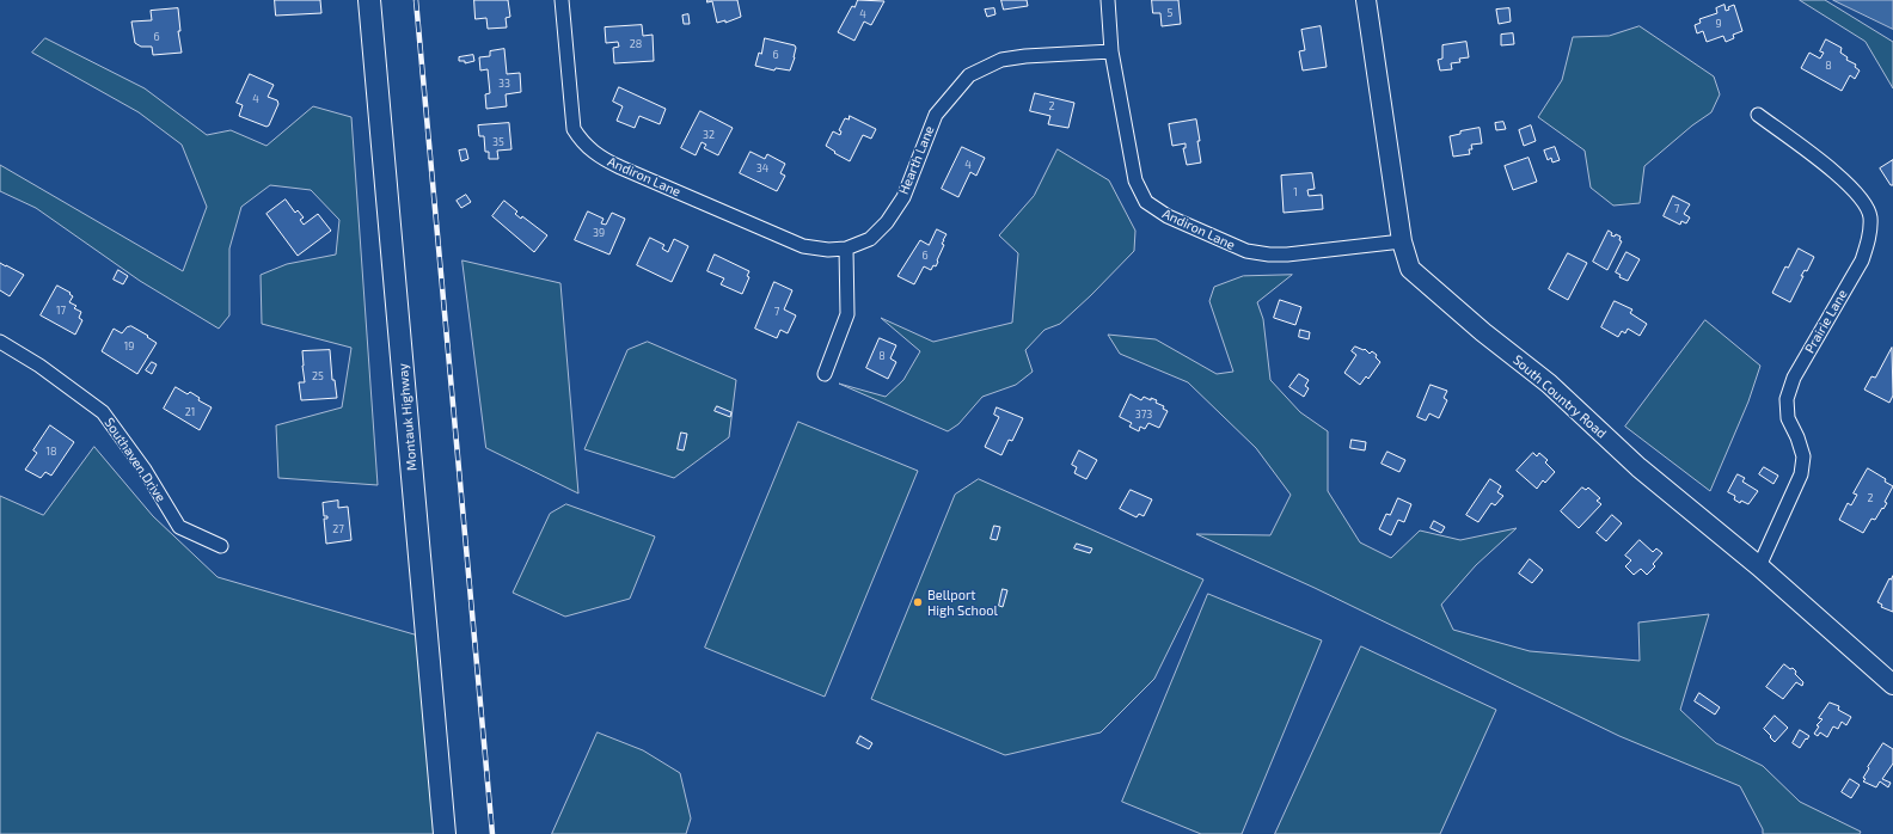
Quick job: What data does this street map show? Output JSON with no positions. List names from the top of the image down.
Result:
{
  "streets": {
    "main road": ["South Country Road", "Montauk Highway"],
    "street": [
      "Hearth Lane",
      "Andiron Lane",
      "Prairie Lane",
      "Southaven Drive"
    ]
  },
  "crossings": [
    ["Hearth Lane", "Andiron Lane"],
    ["Andiron Lane", "South Country Road"],
    ["Prairie Lane", "South Country Road"]
  ],
  "places": ["Bellport High School"],
  "house_numbers": [
    "5",
    "4",
    "9",
    "6",
    "28",
    "6",
    "8",
    "33",
    "4",
    "2",
    "32",
    "35",
    "4",
    "34",
    "1",
    "7",
    "39",
    "6",
    "17",
    "7",
    "19",
    "8",
    "25",
    "21",
    "373",
    "18",
    "2",
    "27"
  ]
}
